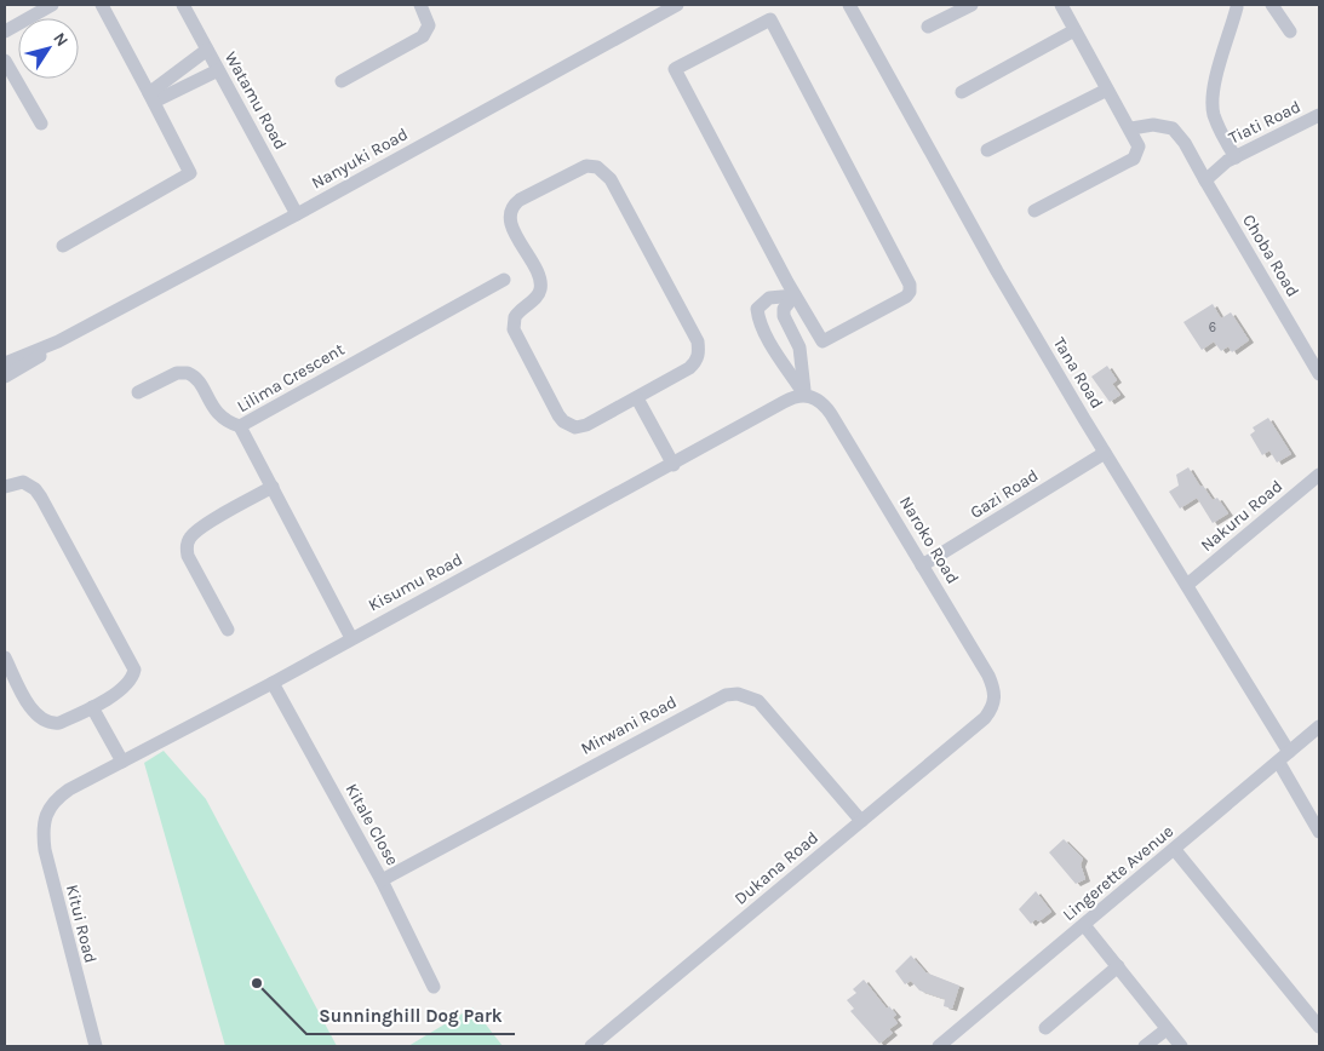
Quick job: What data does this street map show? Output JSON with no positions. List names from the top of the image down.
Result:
{
  "streets": {
    "street": [
      "Watamu Road",
      "Tiati Road",
      "Nanyuki Road",
      "Choba Road",
      "Tana Road",
      "Lilima Crescent",
      "Gazi Road",
      "Nakuru Road",
      "Naroko Road",
      "Kisumu Road",
      "Mirwani Road",
      "Kitale Close",
      "Dukana Road",
      "Lingerette Avenue",
      "Kitui Road"
    ]
  },
  "crossings": [
    ["Watamu Road", "Nanyuki Road"],
    ["Tana Road", "Gazi Road"],
    ["Tana Road", "Nakuru Road"],
    ["Tana Road", "Lingerette Avenue"],
    ["Lilima Crescent", "Kisumu Road"],
    ["Gazi Road", "Naroko Road"],
    ["Naroko Road", "Kisumu Road"],
    ["Naroko Road", "Dukana Road"],
    ["Kisumu Road", "Kitale Close"],
    ["Kisumu Road", "Kitui Road"],
    ["Mirwani Road", "Kitale Close"],
    ["Mirwani Road", "Dukana Road"]
  ],
  "places": ["Sunninghill Dog Park"],
  "house_numbers": ["6"],
  "north": "top right"
}
